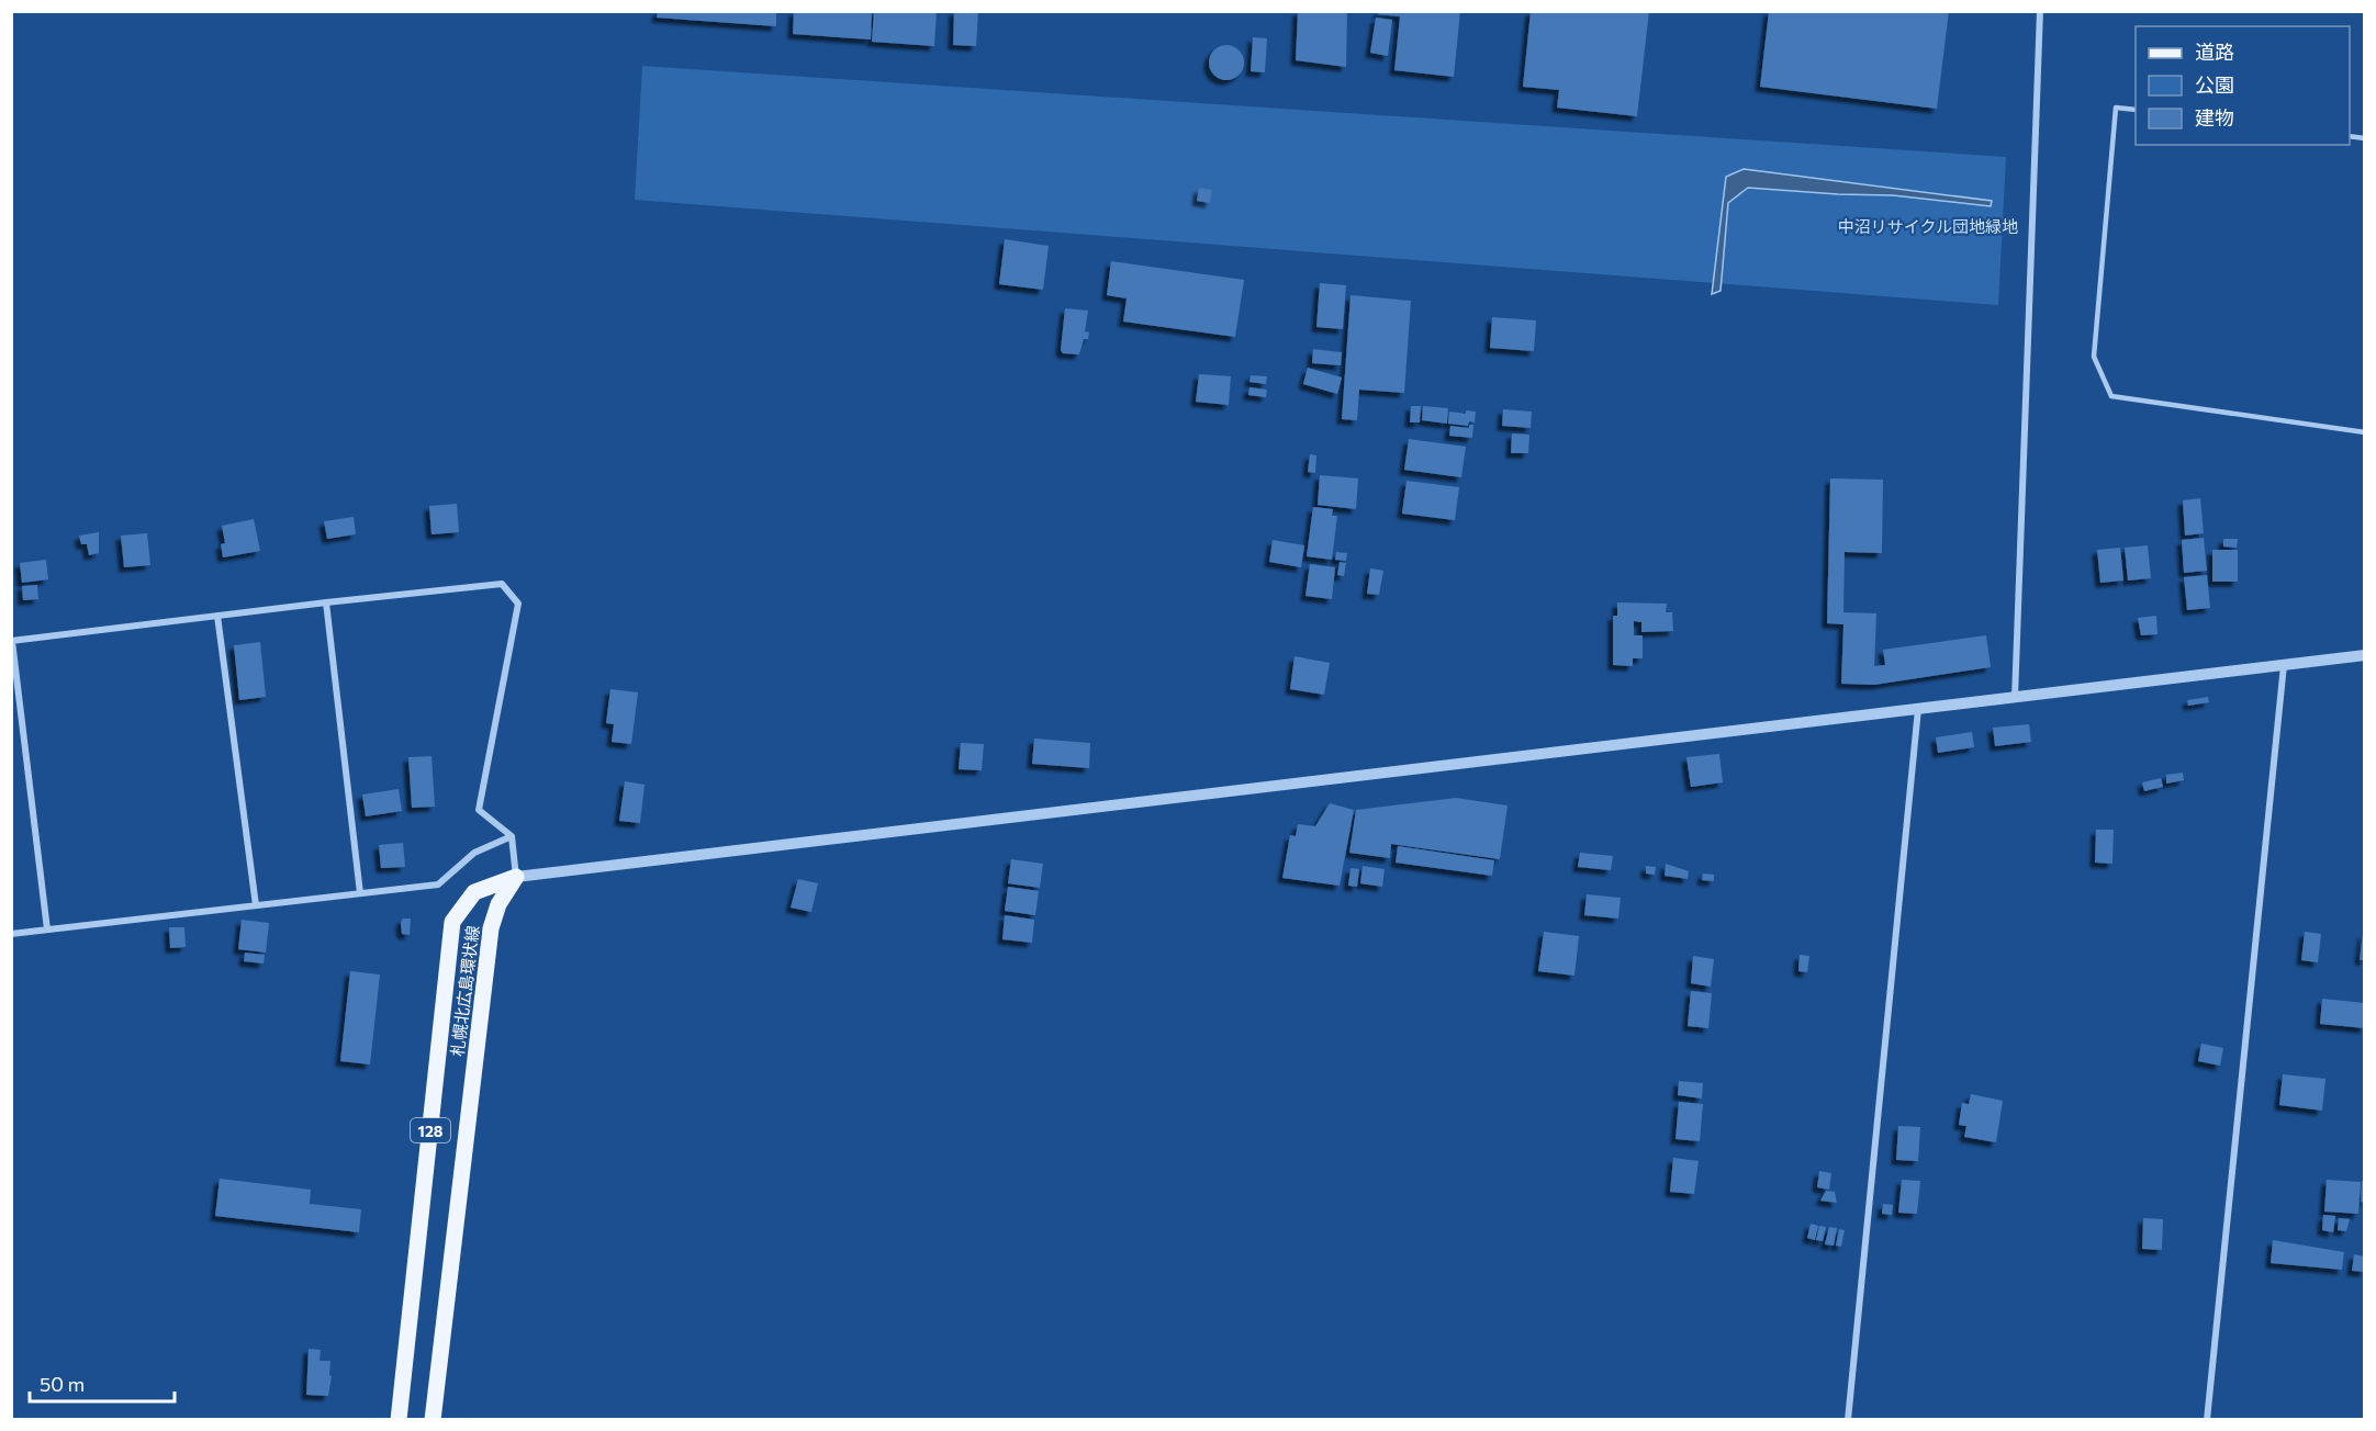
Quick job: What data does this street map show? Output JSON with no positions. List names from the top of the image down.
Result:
{
  "streets": {
    "main road": ["札幌北広島環状線", "128"]
  },
  "parks": ["中沼リサイクル団地緑地"],
  "legend": ["道路", "公園", "建物"],
  "scale_bar": "50 m"
}
